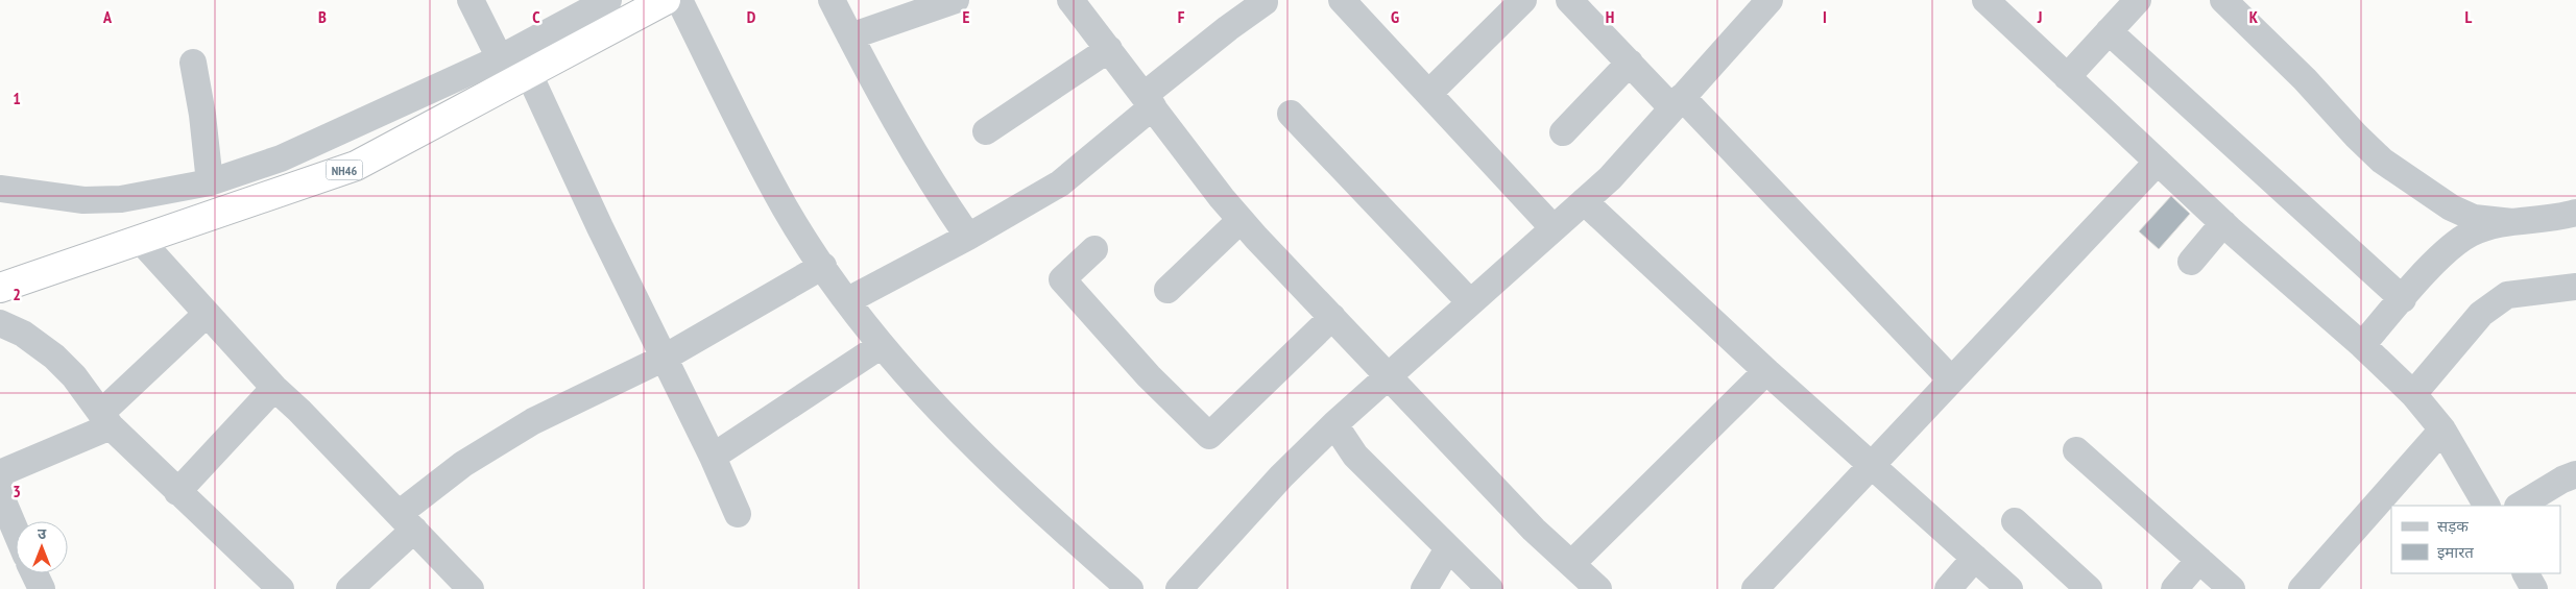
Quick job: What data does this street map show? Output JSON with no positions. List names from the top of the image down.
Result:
{
  "streets": {
    "highway": ["NH46"]
  },
  "legend": ["सड़क", "इमारत"],
  "north": "top",
  "grid": {
    "columns": [
      "A",
      "B",
      "C",
      "D",
      "E",
      "F",
      "G",
      "H",
      "I",
      "J",
      "K",
      "L"
    ],
    "rows": ["1", "2", "3"]
  }
}
